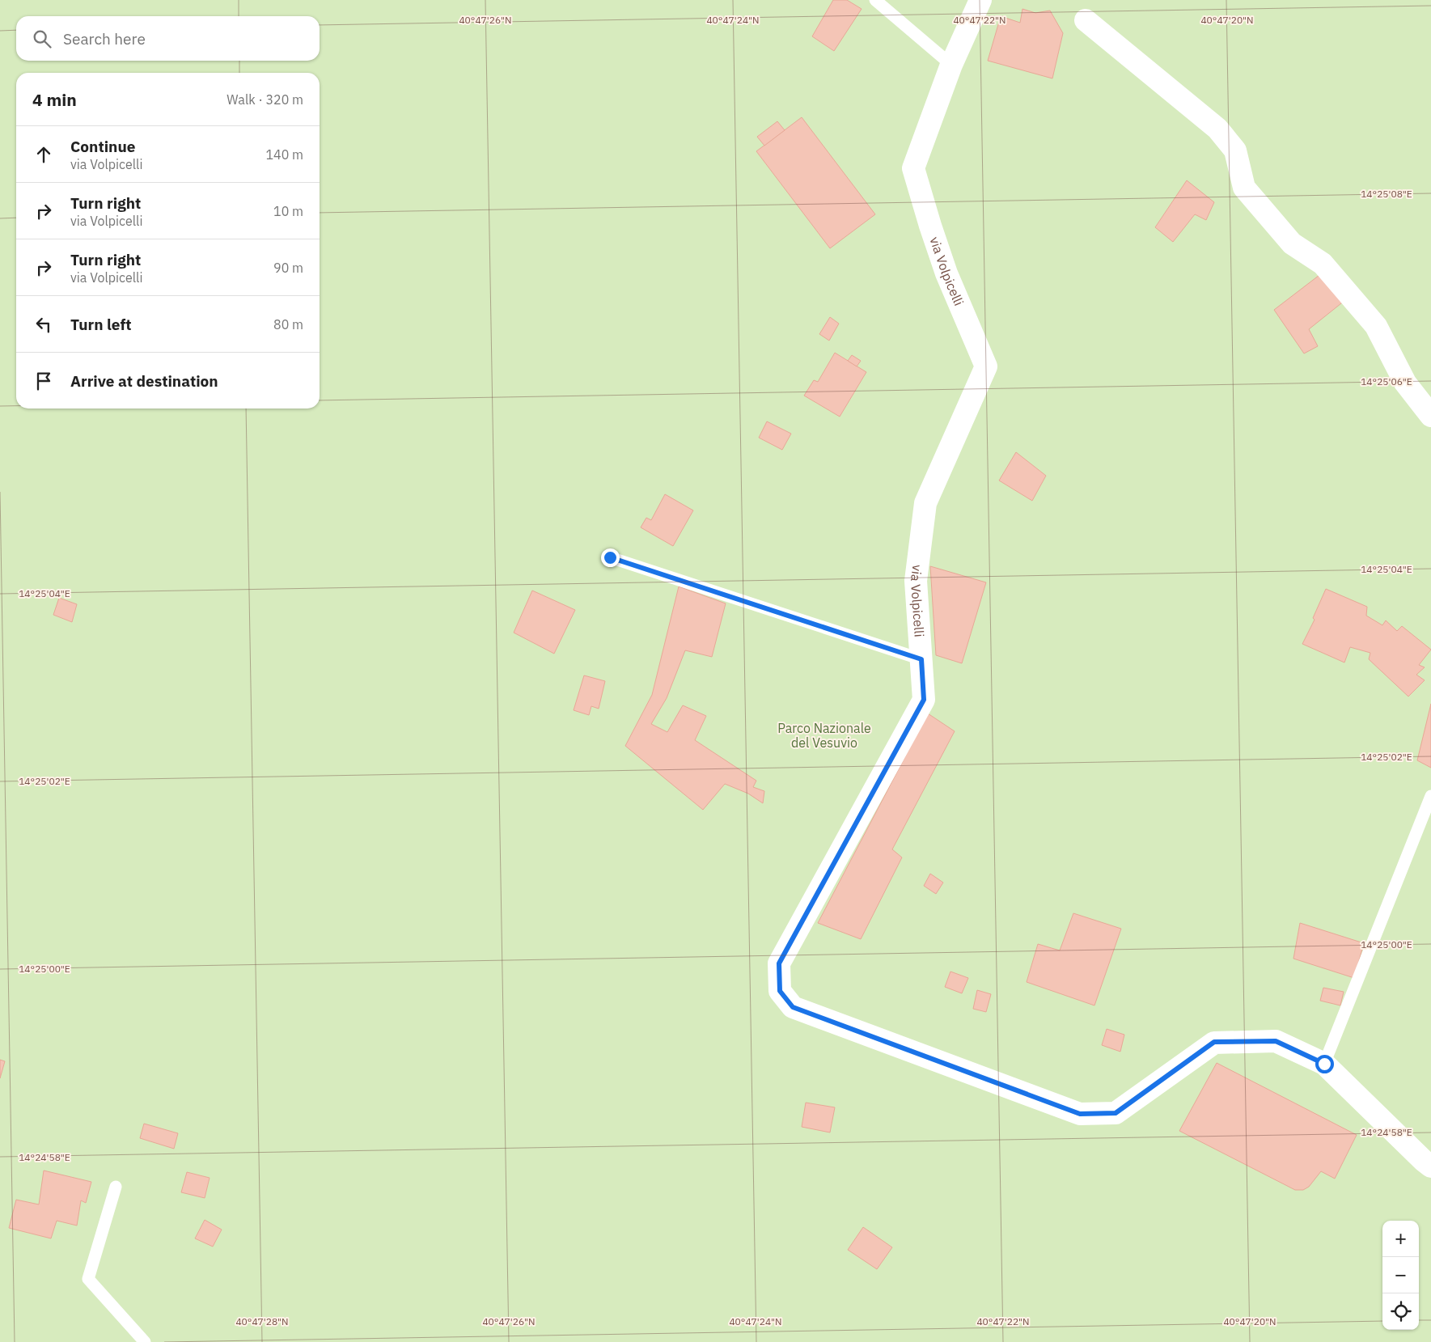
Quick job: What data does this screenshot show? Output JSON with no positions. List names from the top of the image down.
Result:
{
  "streets": {
    "street": ["via Volpicelli"]
  },
  "parks": ["Parco Nazionale del Vesuvio"],
  "page": {
    "search": "Search here",
    "heading": ["4 min", "Walk · 320 m"],
    "list": [
      ["Continue", "via Volpicelli", "140 m"],
      ["Turn right", "via Volpicelli", "10 m"],
      ["Turn right", "via Volpicelli", "90 m"],
      ["Turn left", "80 m"],
      "Arrive at destination"
    ],
    "map_buttons": ["+", "−"]
  },
  "coordinates": [
    "40°47'26\"N",
    "40°47'24\"N",
    "40°47'22\"N",
    "40°47'20\"N",
    "14°25'08\"E",
    "14°25'06\"E",
    "14°25'04\"E",
    "14°25'02\"E",
    "14°25'00\"E",
    "14°24'58\"E",
    "40°47'28\"N"
  ]
}
